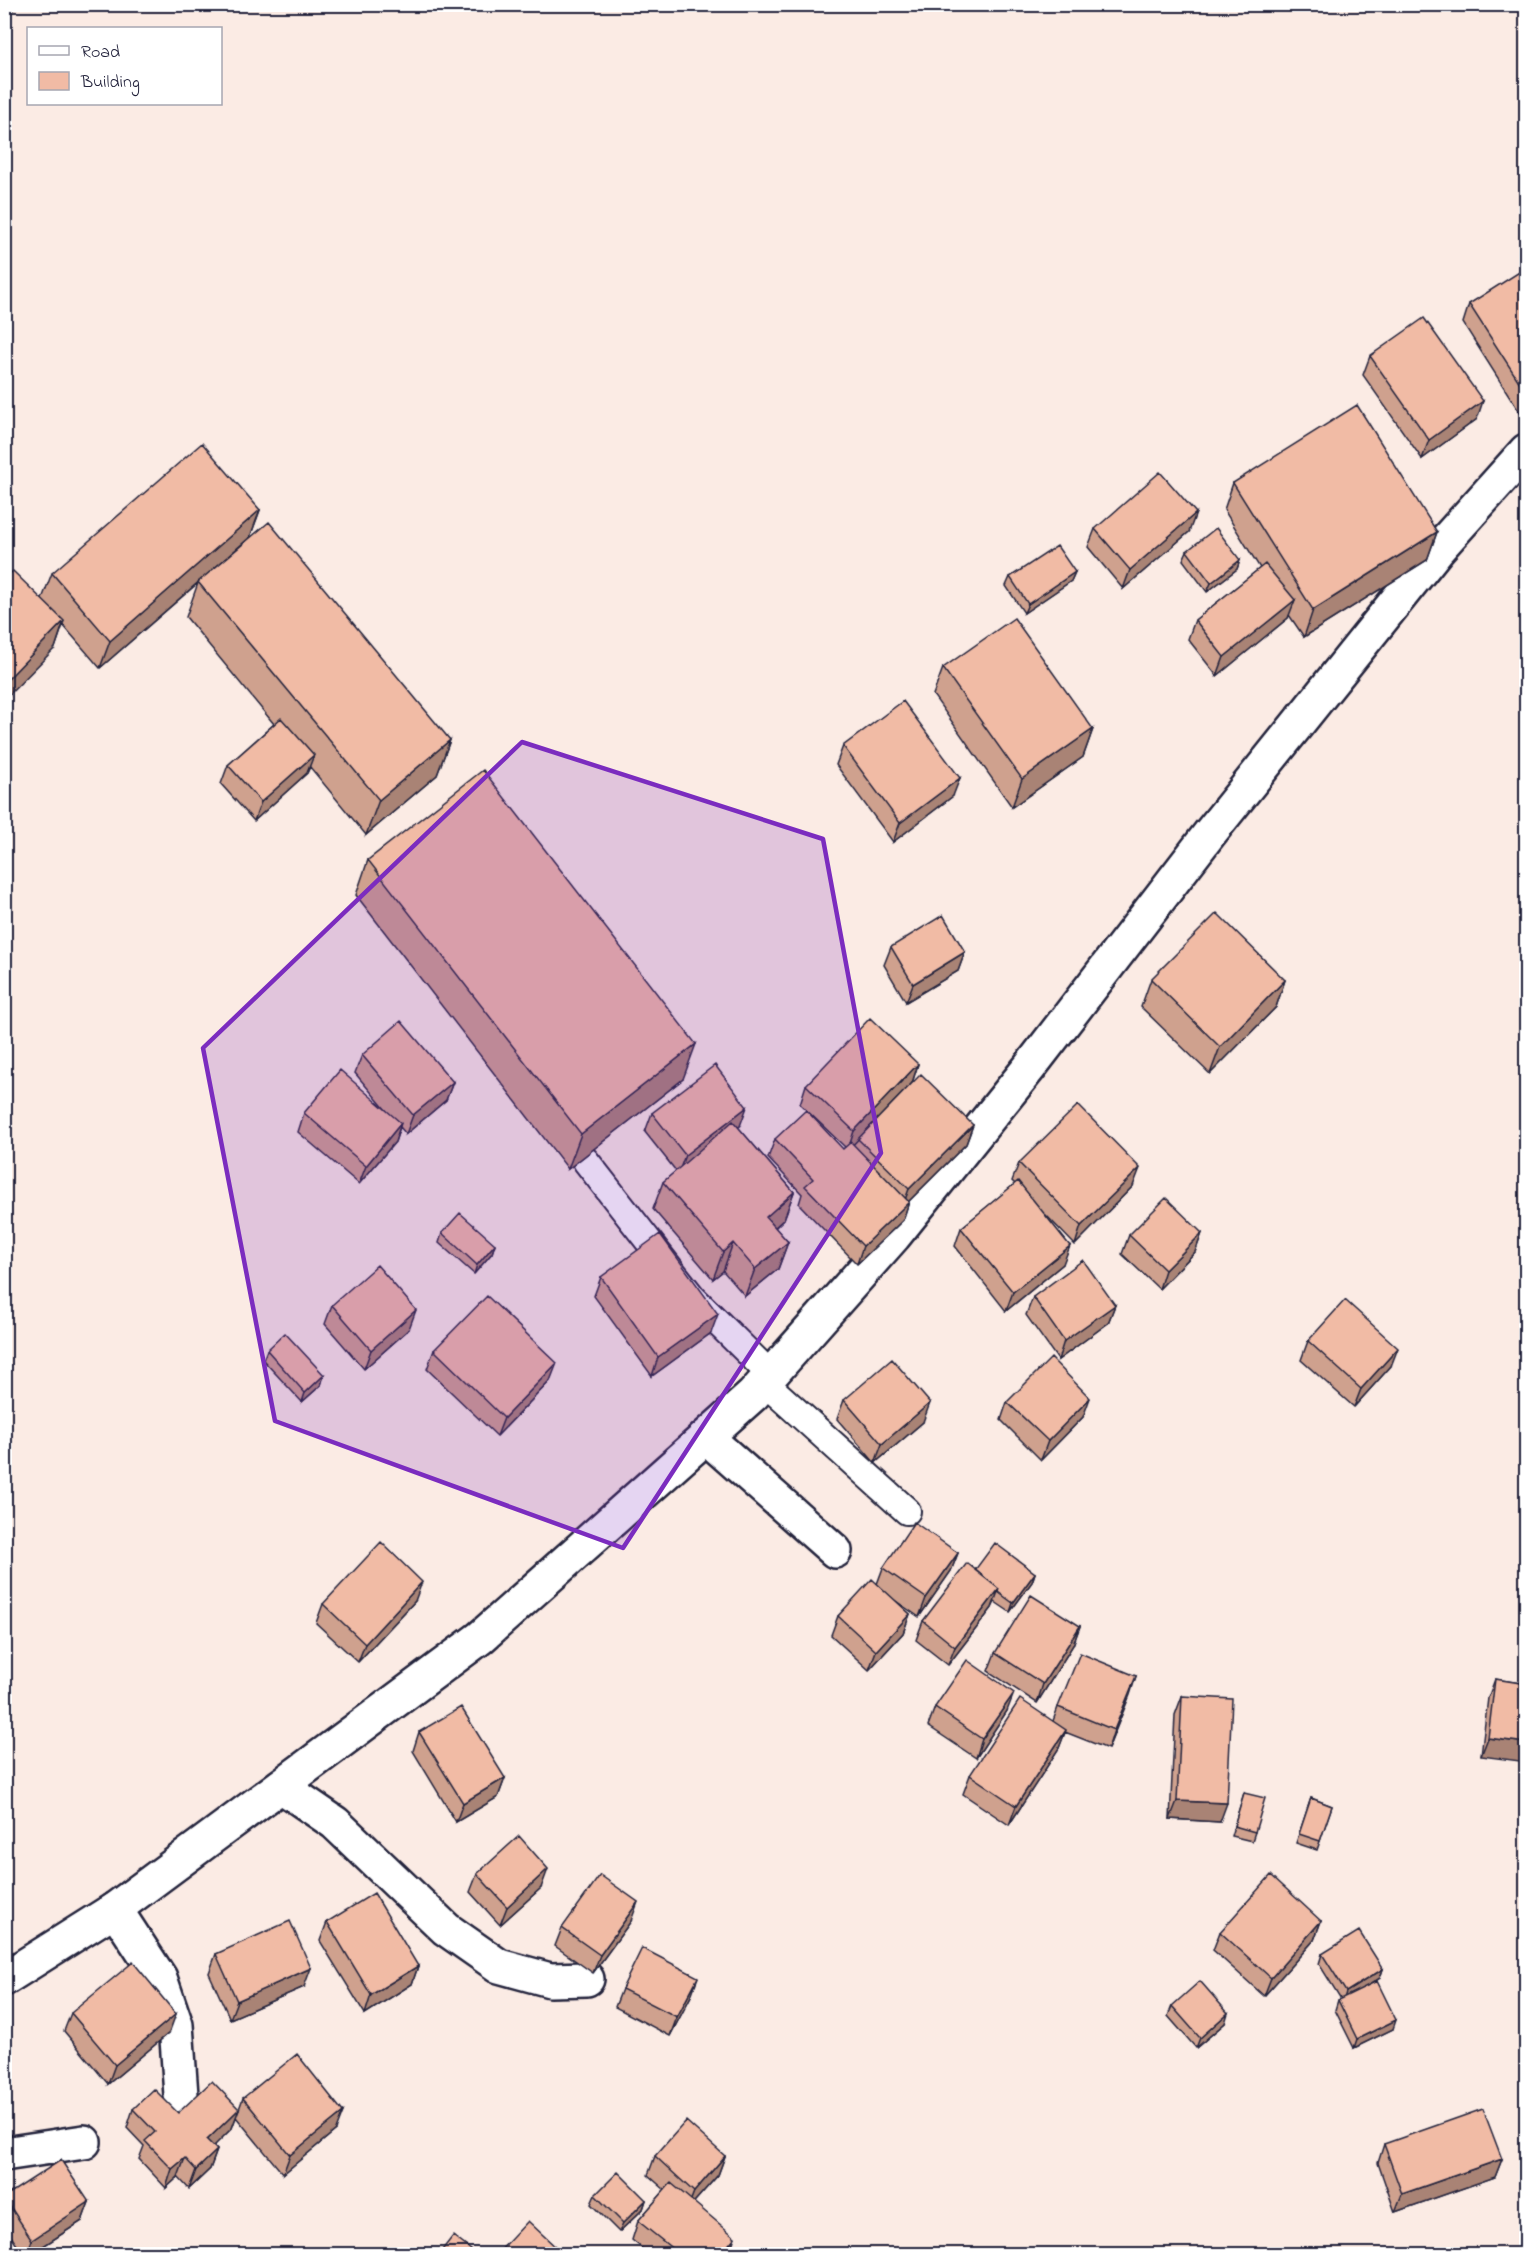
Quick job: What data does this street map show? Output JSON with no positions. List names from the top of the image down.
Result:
{
  "legend": ["Road", "Building"]
}
